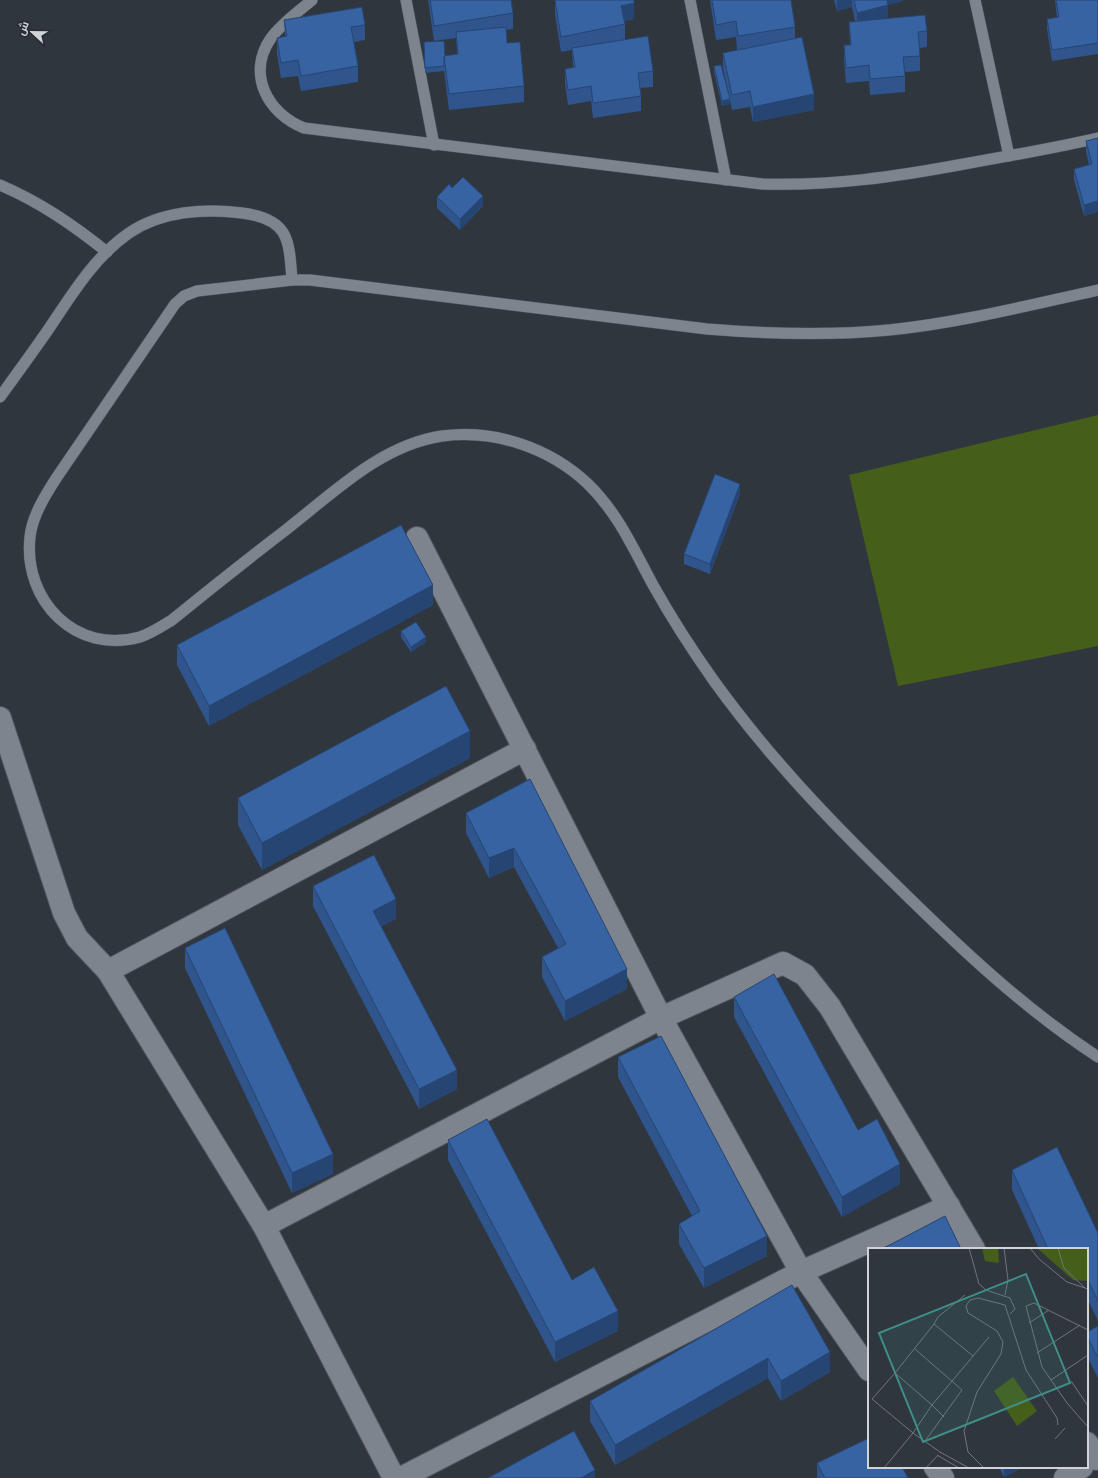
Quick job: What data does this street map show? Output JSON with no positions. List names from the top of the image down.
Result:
{
  "north": "left"
}
